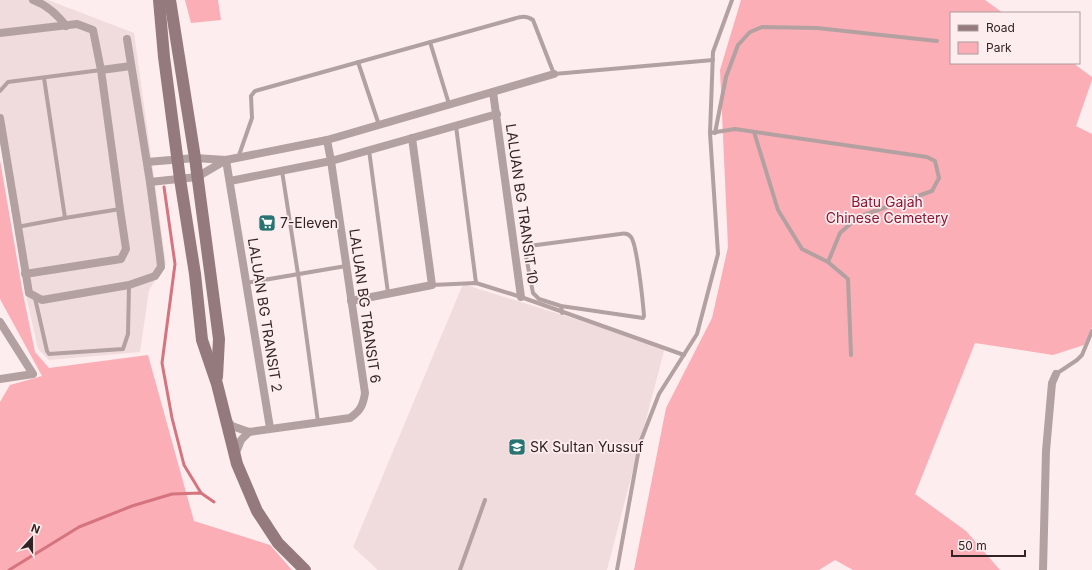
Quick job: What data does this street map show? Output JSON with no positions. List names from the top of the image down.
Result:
{
  "streets": {
    "street": ["LALUAN BG TRANSIT 10", "LALUAN BG TRANSIT 6", "LALUAN BG TRANSIT 2"]
  },
  "crossings": [
    ["LALUAN BG TRANSIT 6", "LALUAN BG TRANSIT 2"]
  ],
  "parks": ["Batu Gajah Chinese Cemetery"],
  "places": {
    "supermarket": ["7-Eleven"],
    "school or university": ["SK Sultan Yussuf"]
  },
  "legend": ["Road", "Park"],
  "scale_bar": "50 m",
  "north": "top"
}
